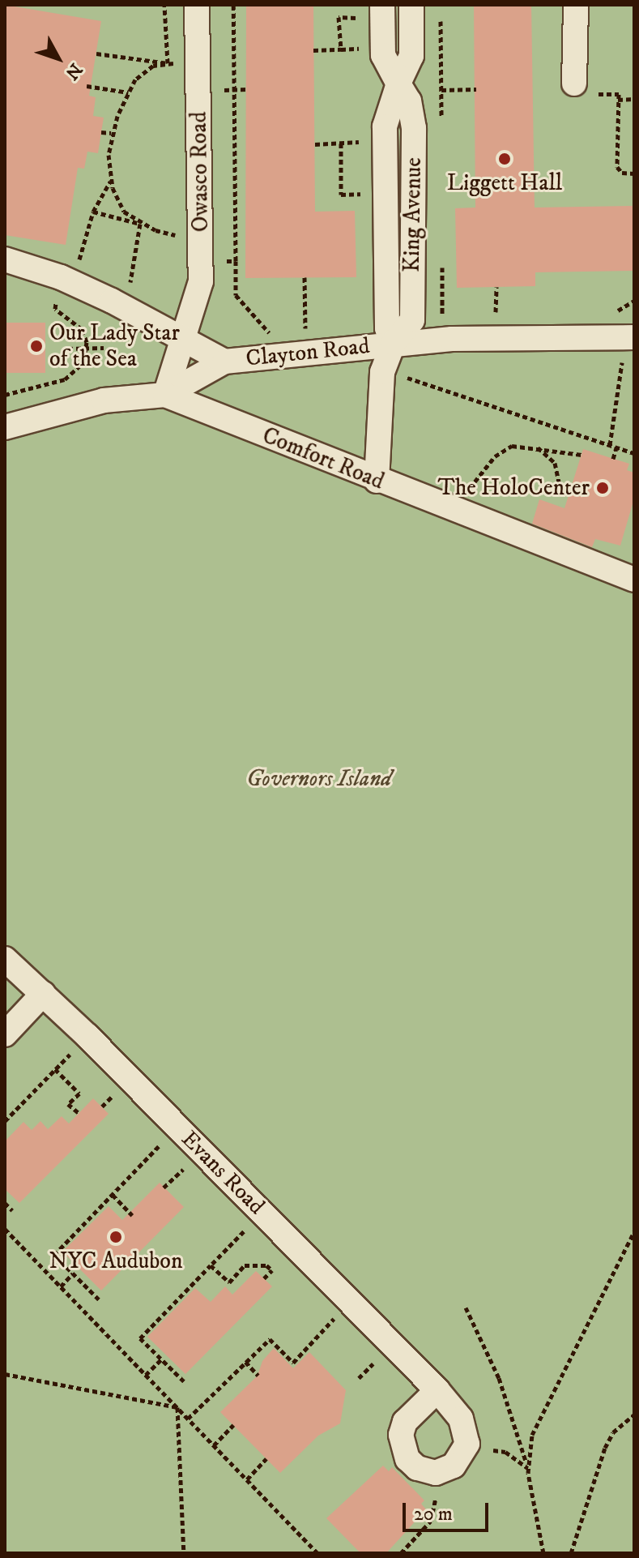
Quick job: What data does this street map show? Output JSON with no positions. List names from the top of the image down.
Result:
{
  "streets": {
    "street": [
      "Owasco Road",
      "King Avenue",
      "Clayton Road",
      "Comfort Road",
      "Evans Road"
    ]
  },
  "crossings": [
    ["Owasco Road", "Clayton Road"],
    ["Owasco Road", "Comfort Road"],
    ["King Avenue", "Clayton Road"],
    ["King Avenue", "Comfort Road"]
  ],
  "parks": ["Governors Island"],
  "places": [
    "Liggett Hall",
    "Our Lady Star of the Sea",
    "The HoloCenter",
    "NYC Audubon"
  ],
  "scale_bar": "20 m",
  "north": "bottom right"
}
